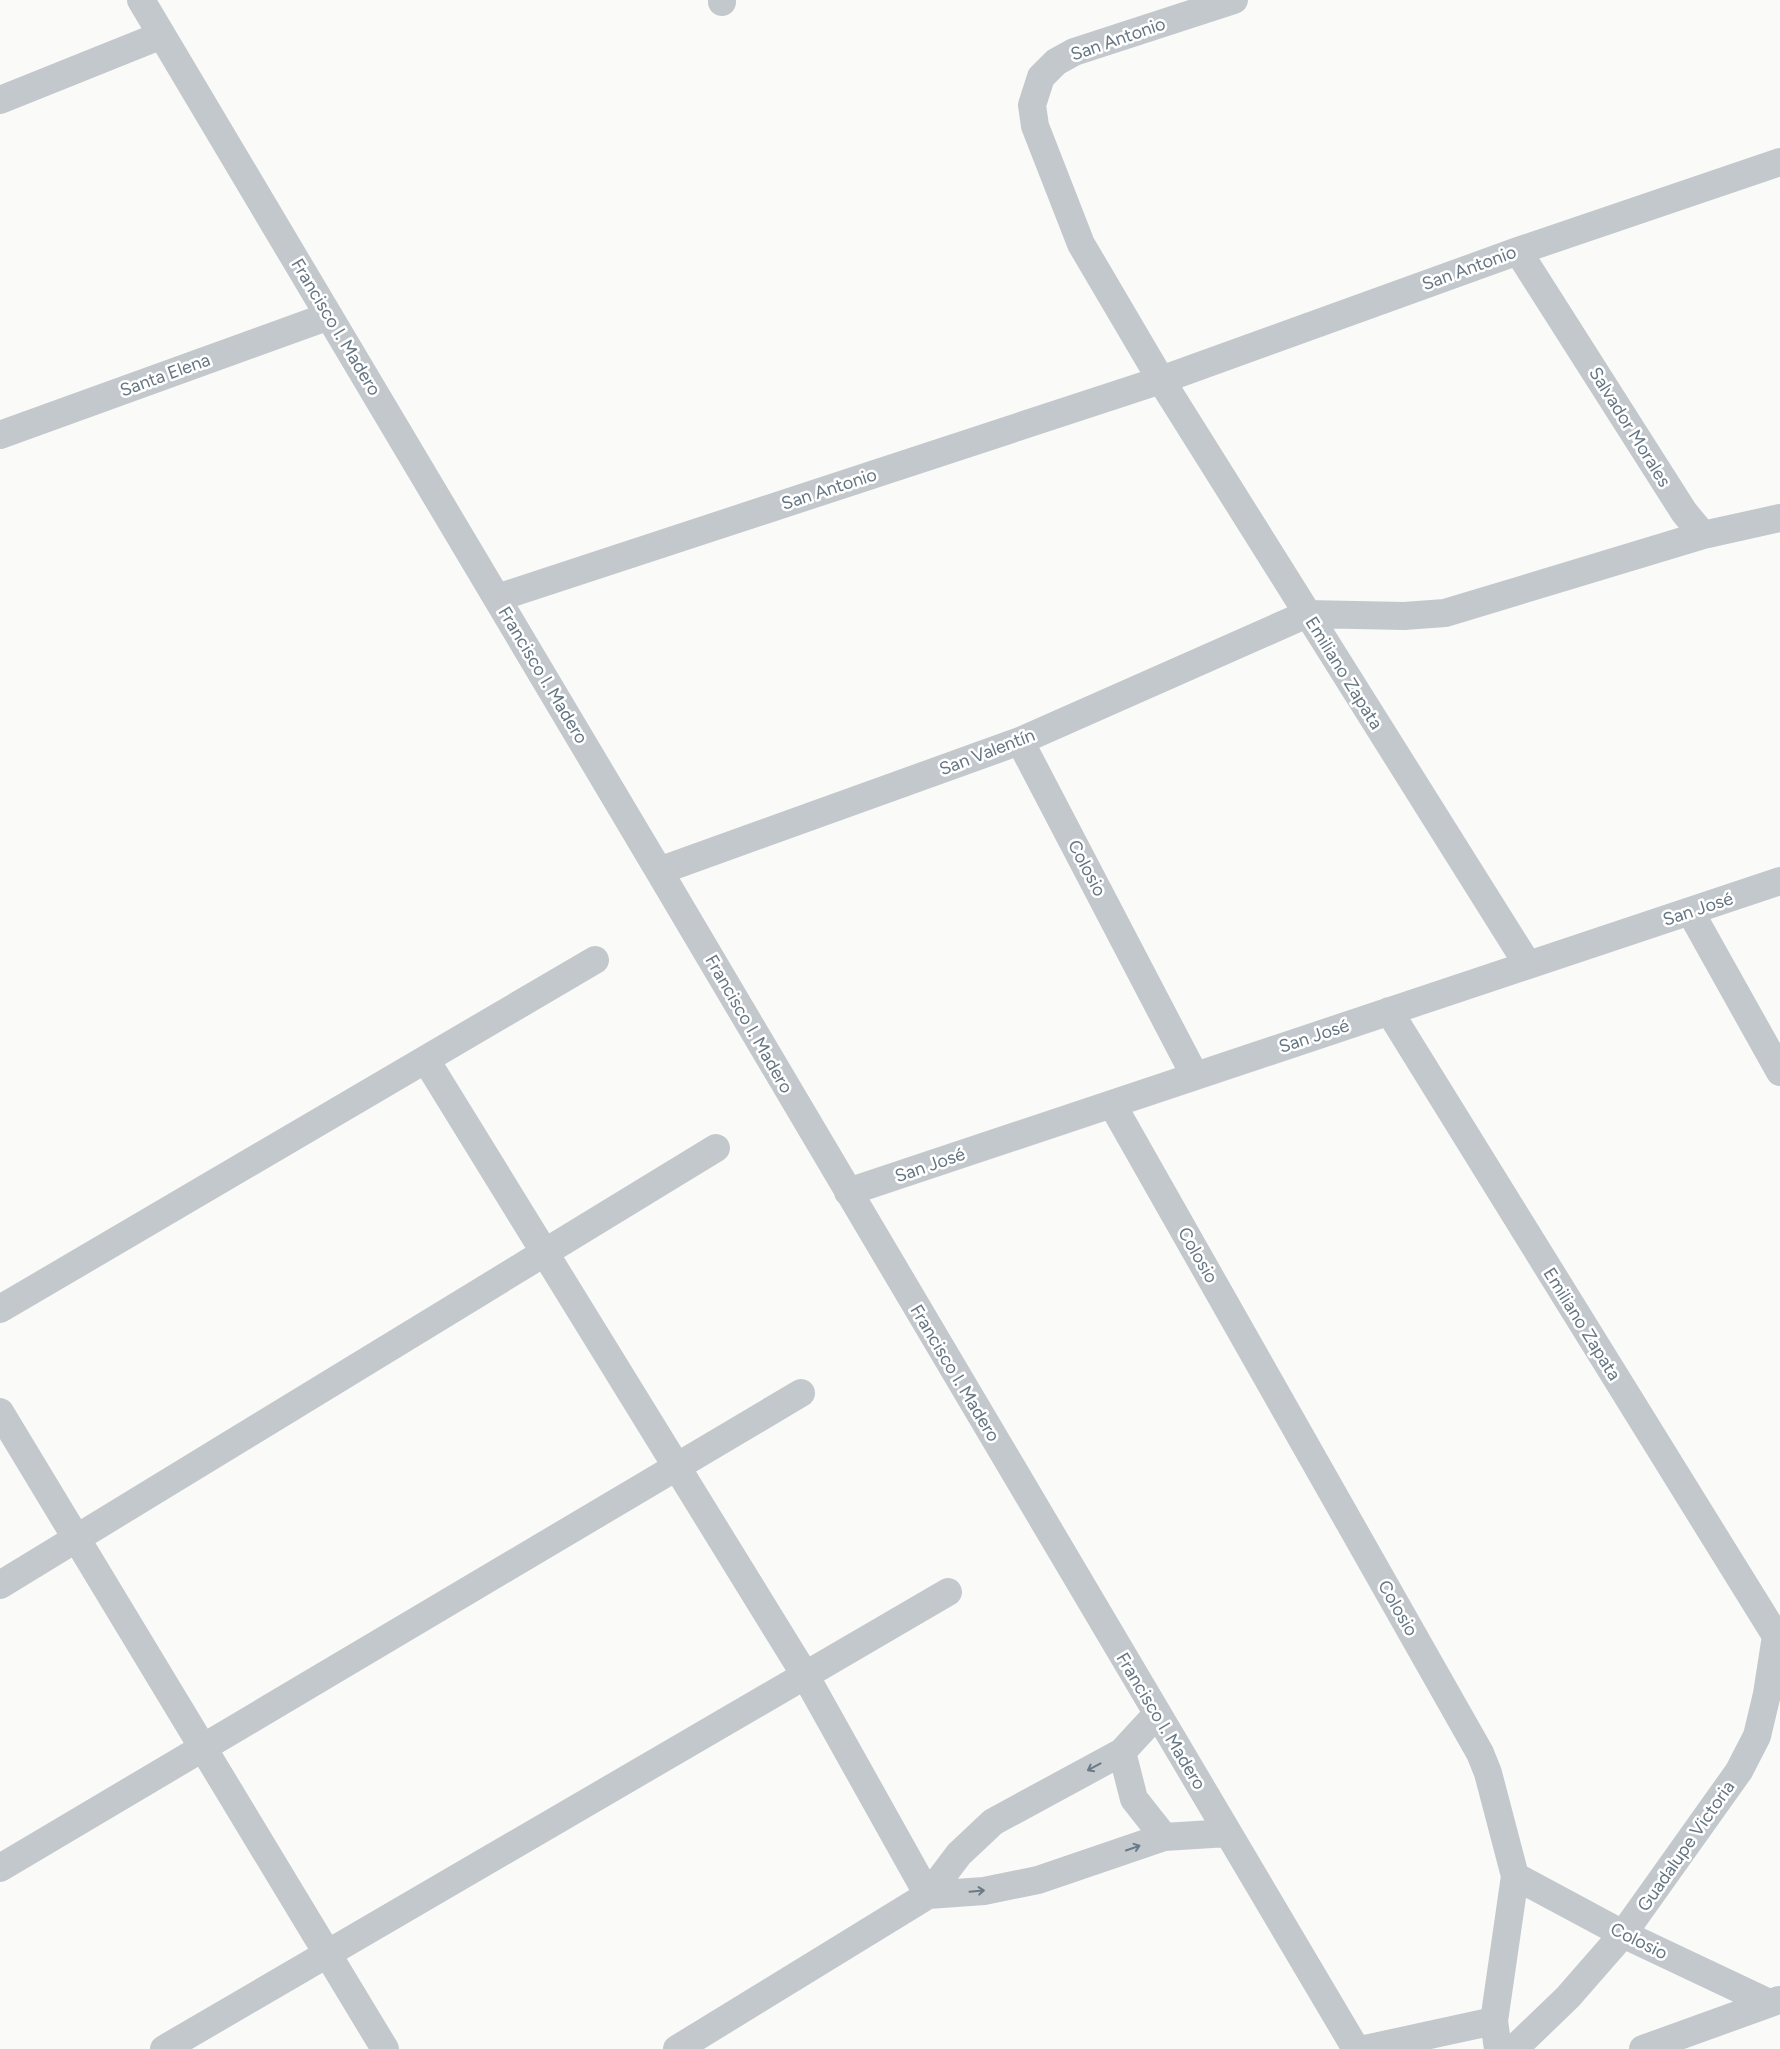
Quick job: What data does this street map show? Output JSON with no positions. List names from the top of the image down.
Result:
{
  "streets": {
    "street": [
      "San Antonio",
      "Francisco I. Madero",
      "Santa Elena",
      "Salvador Morales",
      "Emiliano Zapata",
      "San Valentín",
      "Colosio",
      "San José",
      "Guadalupe Victoria"
    ]
  },
  "crossings": [
    ["San Antonio", "Francisco I. Madero"],
    ["San Antonio", "Salvador Morales"],
    ["San Antonio", "Emiliano Zapata"],
    ["Francisco I. Madero", "Santa Elena"],
    ["Francisco I. Madero", "San Valentín"],
    ["Francisco I. Madero", "San José"],
    ["Emiliano Zapata", "San Valentín"],
    ["Emiliano Zapata", "San José"],
    ["Emiliano Zapata", "Guadalupe Victoria"],
    ["San Valentín", "Colosio"],
    ["Colosio", "San José"],
    ["Colosio", "Guadalupe Victoria"]
  ]
}
